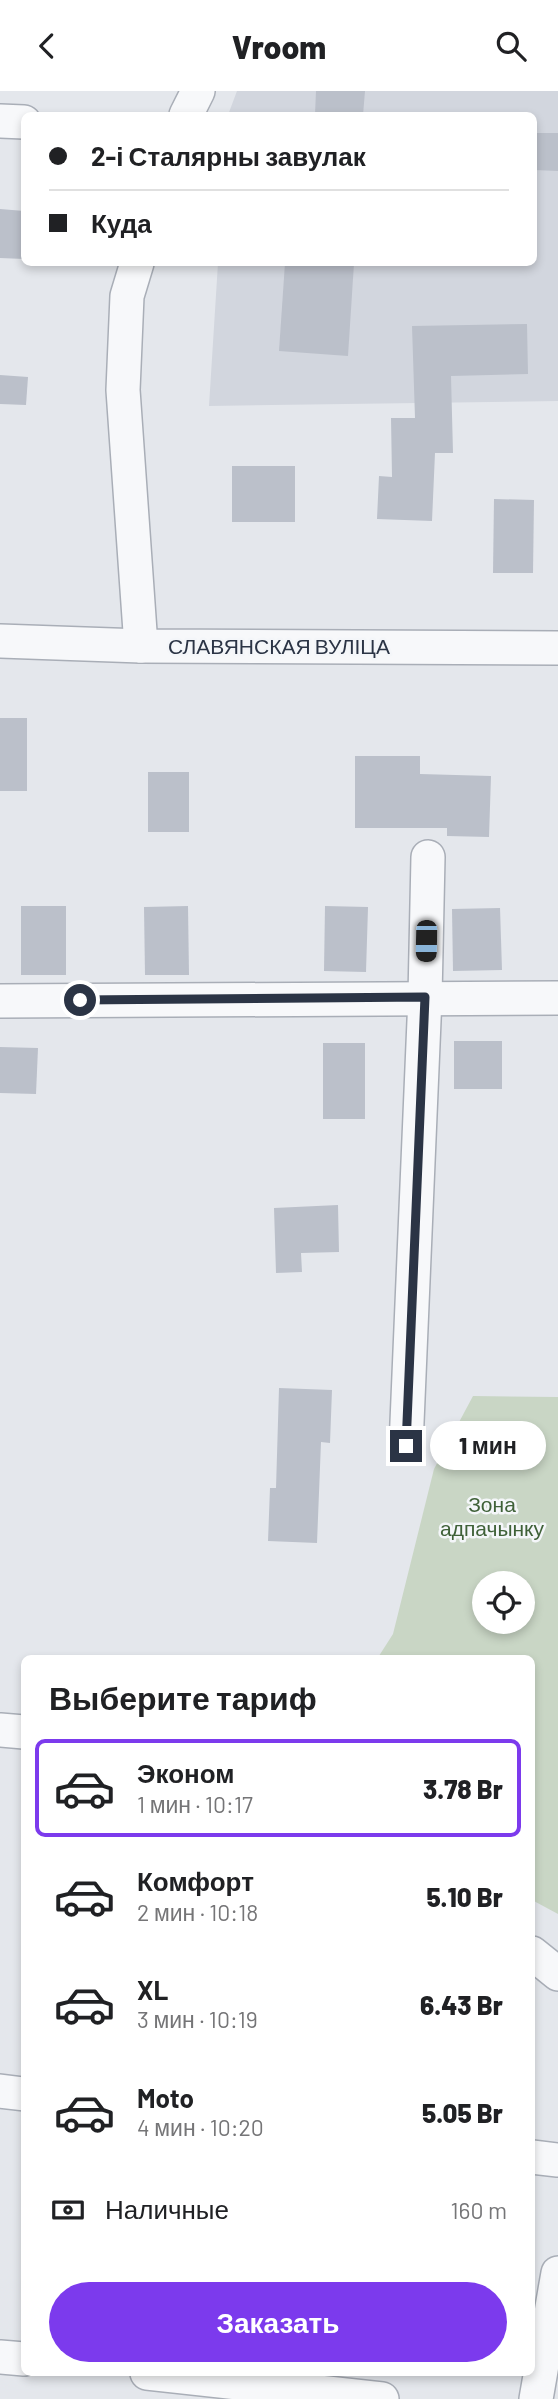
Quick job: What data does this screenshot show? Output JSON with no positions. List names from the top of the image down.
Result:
{
  "streets": {
    "street": ["СЛАВЯНСКАЯ ВУЛІЦА"]
  },
  "parks": ["Зона адпачынку"],
  "page": {
    "header": "Vroom",
    "banner": ["2-і Сталярны завулак", "Куда"],
    "bubble": "1 мин",
    "heading": "Выберите тариф",
    "list": [
      {
        "name": "Эконом",
        "note": "1 мин · 10:17",
        "value": "3.78 Br"
      },
      {
        "name": "Комфорт",
        "note": "2 мин · 10:18",
        "value": "5.10 Br"
      },
      {
        "name": "XL",
        "note": "3 мин · 10:19",
        "value": "6.43 Br"
      },
      {
        "name": "Moto",
        "note": "4 мин · 10:20",
        "value": "5.05 Br"
      }
    ],
    "pay": ["Наличные", "160 m"],
    "buttons": "Заказать"
  }
}
